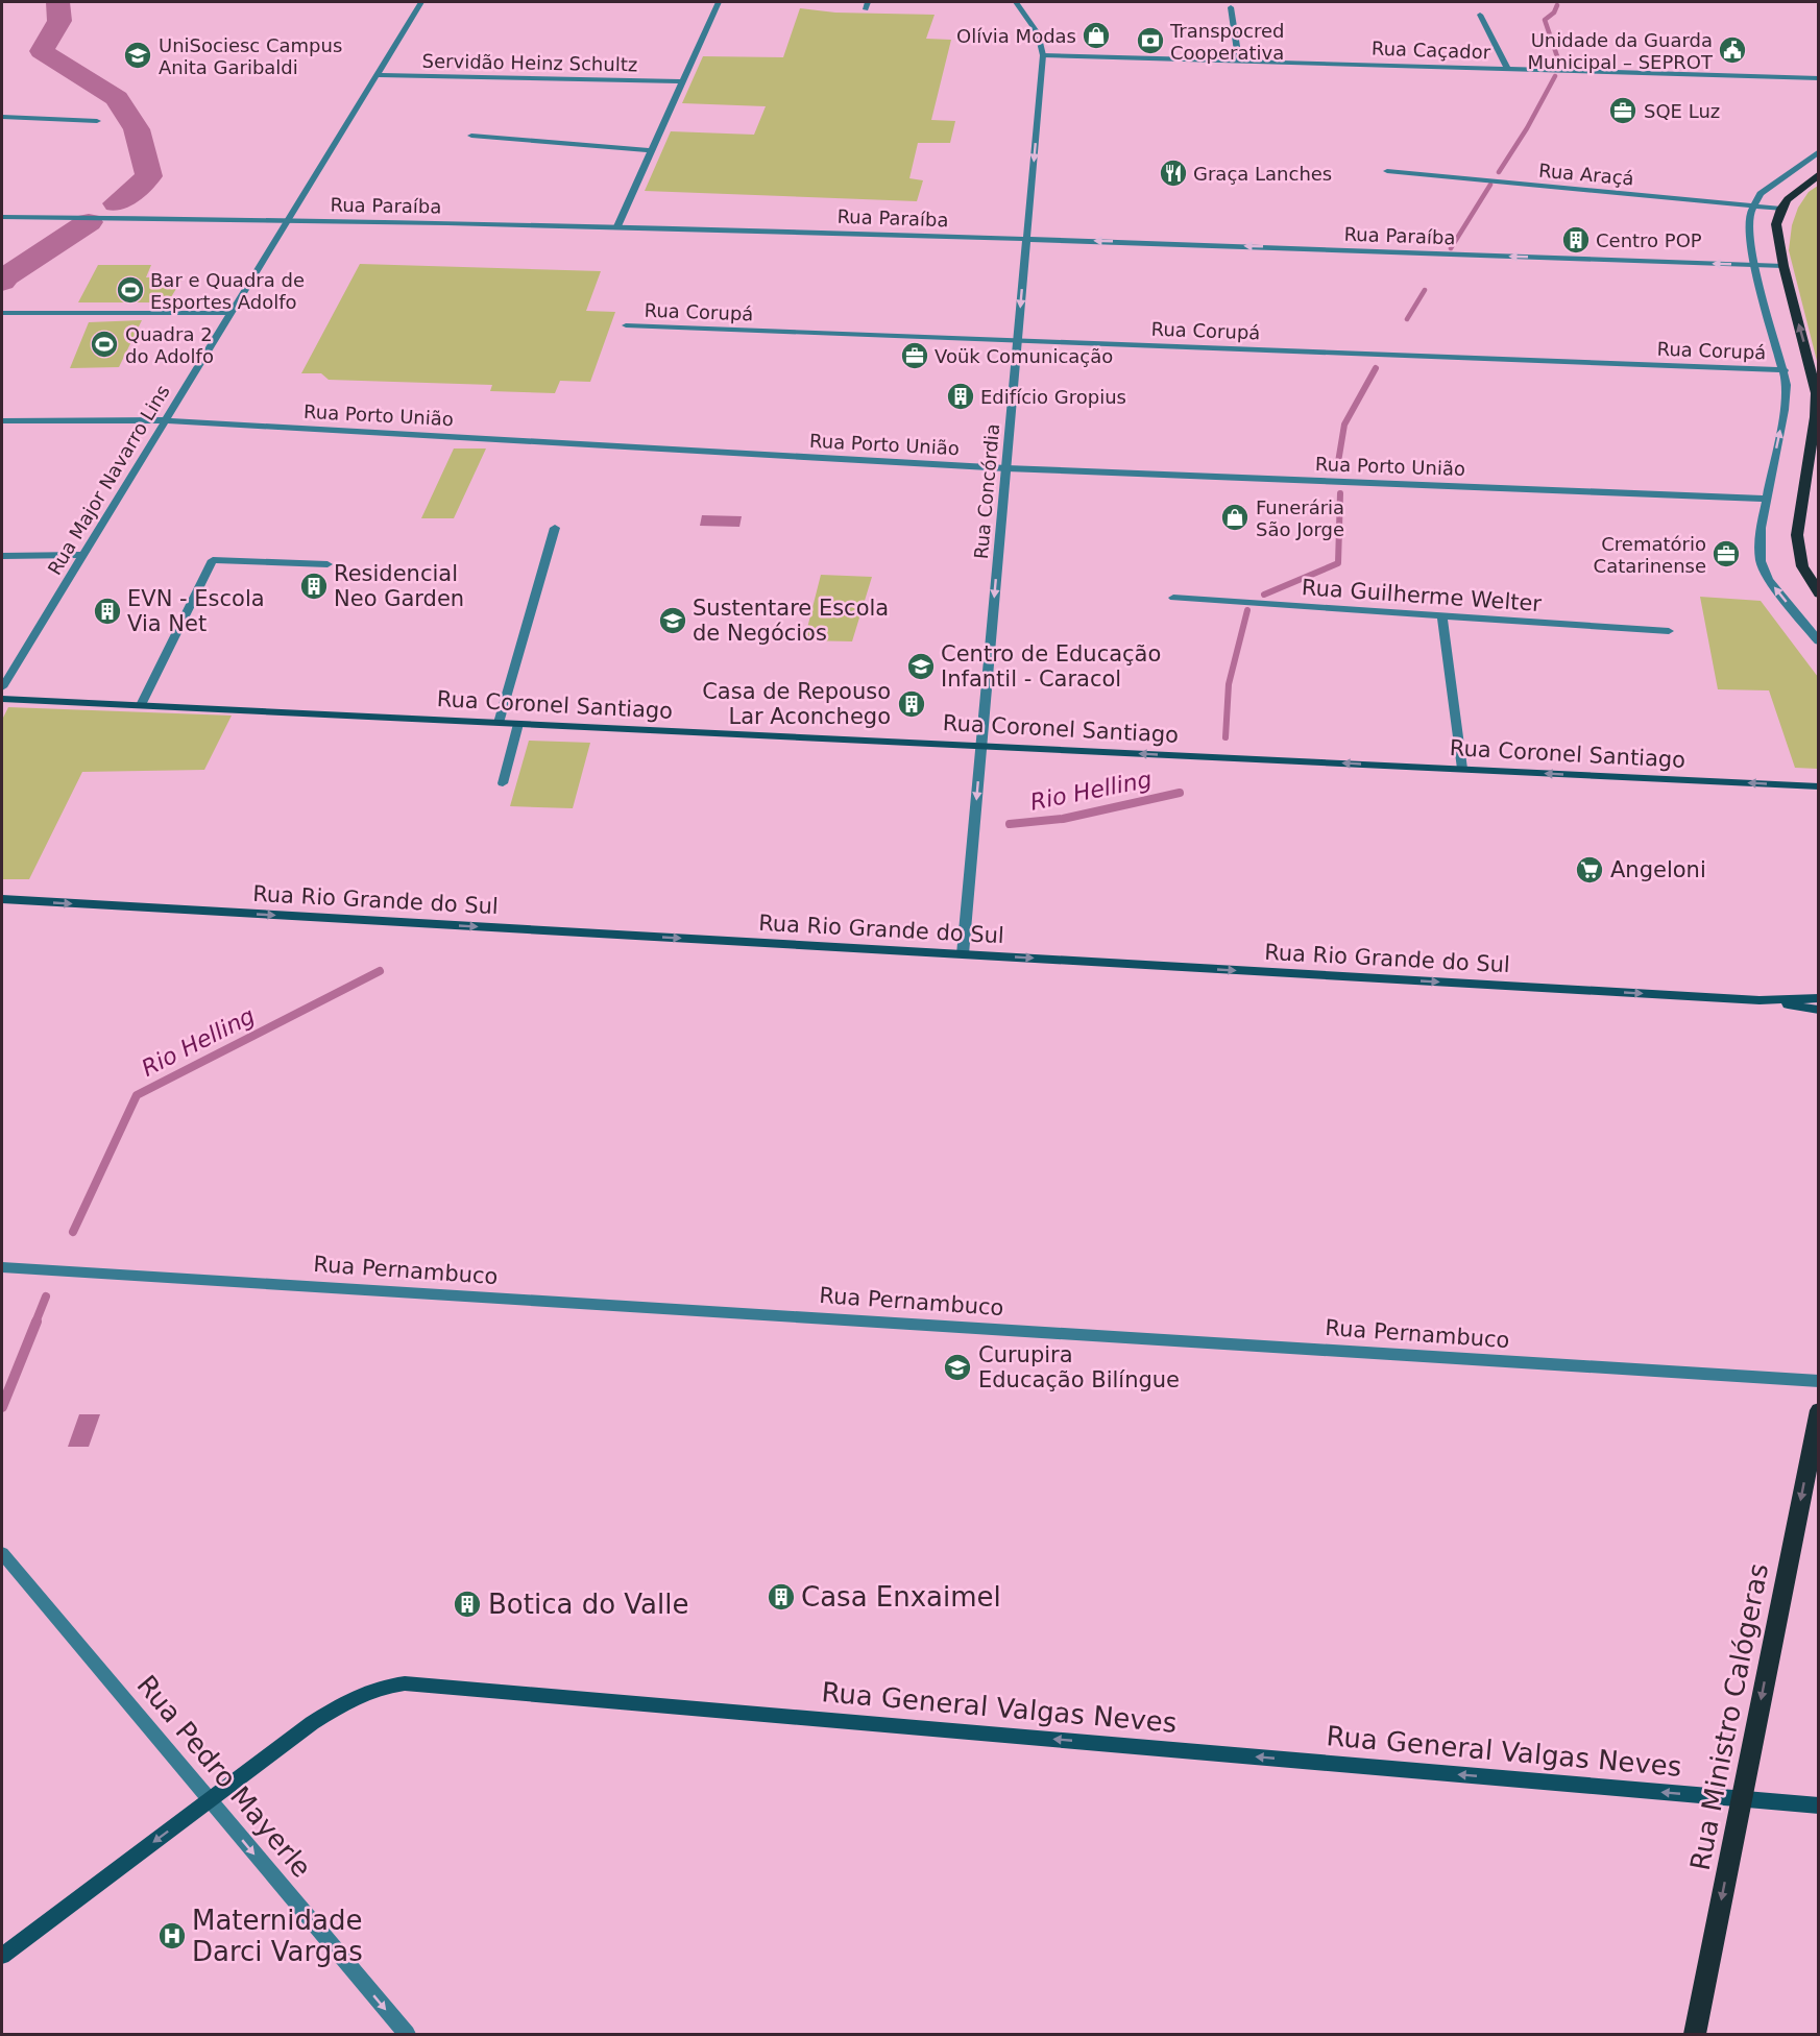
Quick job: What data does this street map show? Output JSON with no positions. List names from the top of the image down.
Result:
{
  "streets": {
    "main road": [
      "Rua Coronel Santiago",
      "Rua Rio Grande do Sul",
      "Rua General Valgas Neves",
      "Rua Ministro Calógeras"
    ],
    "street": [
      "Rua Caçador",
      "Servidão Heinz Schultz",
      "Rua Araçá",
      "Rua Paraíba",
      "Rua Corupá",
      "Rua Porto União",
      "Rua Major Navarro Lins",
      "Rua Concórdia",
      "Rua Guilherme Welter",
      "Rua Pernambuco",
      "Rua Pedro Mayerle"
    ]
  },
  "crossings": [
    ["Rua Caçador", "Rua Concórdia"],
    ["Servidão Heinz Schultz", "Rua Major Navarro Lins"],
    ["Rua Paraíba", "Rua Major Navarro Lins"],
    ["Rua Paraíba", "Rua Concórdia"],
    ["Rua Corupá", "Rua Concórdia"],
    ["Rua Porto União", "Rua Major Navarro Lins"],
    ["Rua Porto União", "Rua Concórdia"],
    ["Rua Concórdia", "Rua Coronel Santiago"],
    ["Rua Concórdia", "Rua Rio Grande do Sul"],
    ["Rua General Valgas Neves", "Rua Ministro Calógeras"],
    ["Rua General Valgas Neves", "Rua Pedro Mayerle"]
  ],
  "one_way": [
    "Rua Paraíba",
    "Rua Concórdia",
    "Rua Coronel Santiago",
    "Rua Rio Grande do Sul",
    "Rua General Valgas Neves",
    "Rua Ministro Calógeras",
    "Rua Pedro Mayerle"
  ],
  "water": ["Rio Helling"],
  "places": {
    "shop": ["Olívia Modas", "Funerária São Jorge"],
    "bank": ["Transpocred Cooperativa"],
    "public building": ["Unidade da Guarda Municipal – SEPROT"],
    "school or university": [
      "UniSociesc Campus Anita Garibaldi",
      "Sustentare Escola de Negócios",
      "Centro de Educação Infantil - Caracol",
      "Curupira Educação Bilíngue"
    ],
    "office": ["SQE Luz", "Voük Comunicação", "Crematório Catarinense"],
    "restaurant": ["Graça Lanches"],
    "building": [
      "Centro POP",
      "Edifício Gropius",
      "Residencial Neo Garden",
      "EVN - Escola Via Net",
      "Casa de Repouso Lar Aconchego",
      "Casa Enxaimel",
      "Botica do Valle"
    ],
    "sports": ["Bar e Quadra de Esportes Adolfo", "Quadra 2 do Adolfo"],
    "supermarket": ["Angeloni"],
    "hospital": ["Maternidade Darci Vargas"]
  }
}
